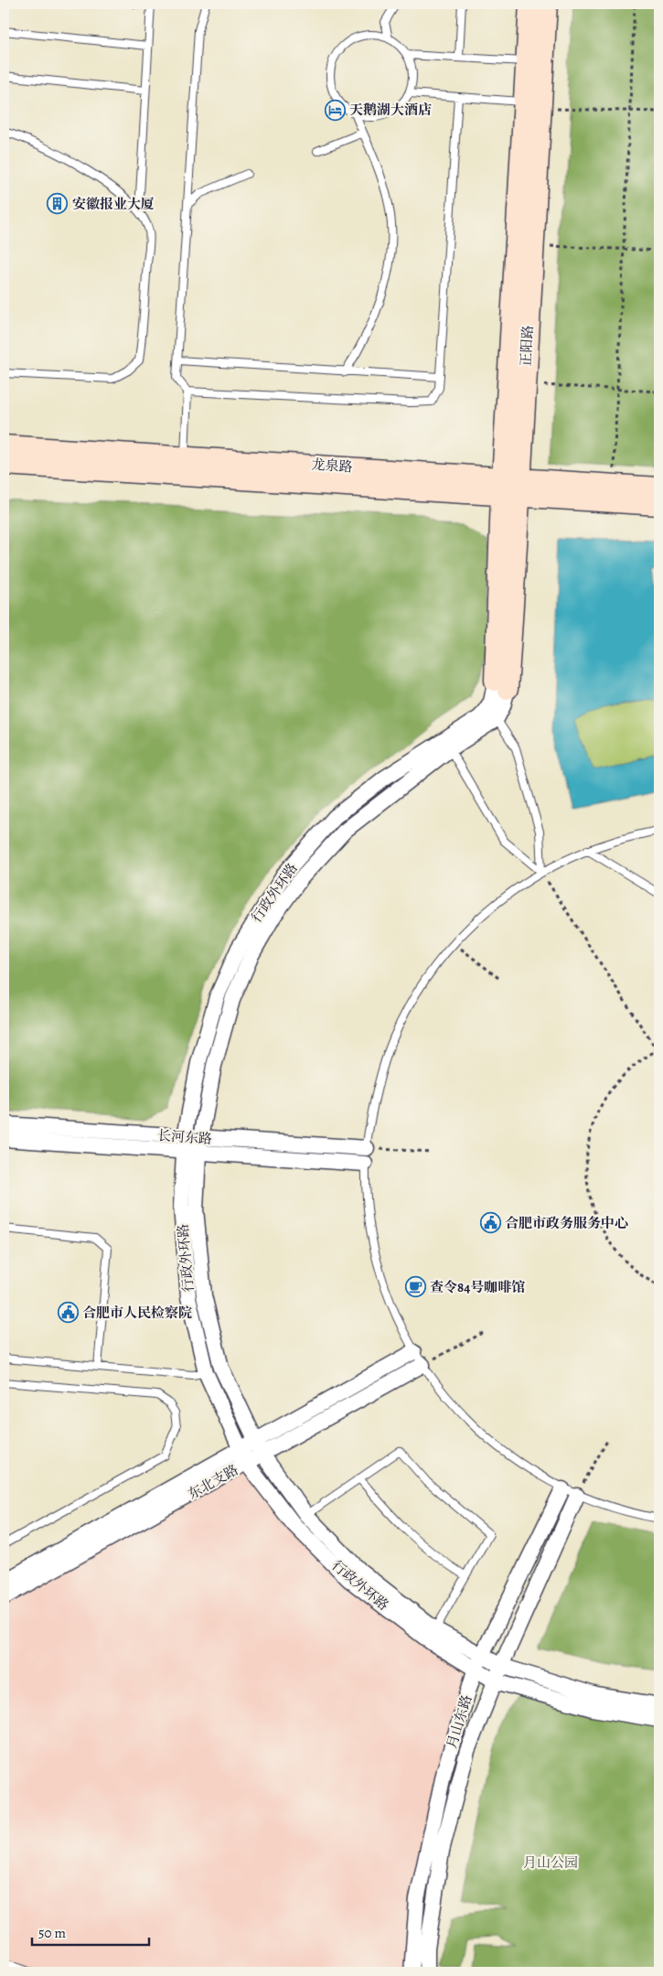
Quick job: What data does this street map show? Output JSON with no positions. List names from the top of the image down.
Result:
{
  "streets": {
    "street": [
      "正阳路",
      "龙泉路",
      "行政外环路",
      "长河东路",
      "东北支路",
      "月山东路"
    ]
  },
  "crossings": [
    ["正阳路", "龙泉路"],
    ["正阳路", "行政外环路"],
    ["行政外环路", "长河东路"],
    ["行政外环路", "东北支路"],
    ["行政外环路", "月山东路"]
  ],
  "parks": ["月山公园"],
  "places": {
    "hotel": ["天鹅湖大酒店"],
    "building": ["安徽报业大厦"],
    "public building": ["合肥市政务服务中心", "合肥市人民检察院"],
    "cafe": ["查令84号咖啡馆"]
  },
  "scale_bar": "50 m"
}
